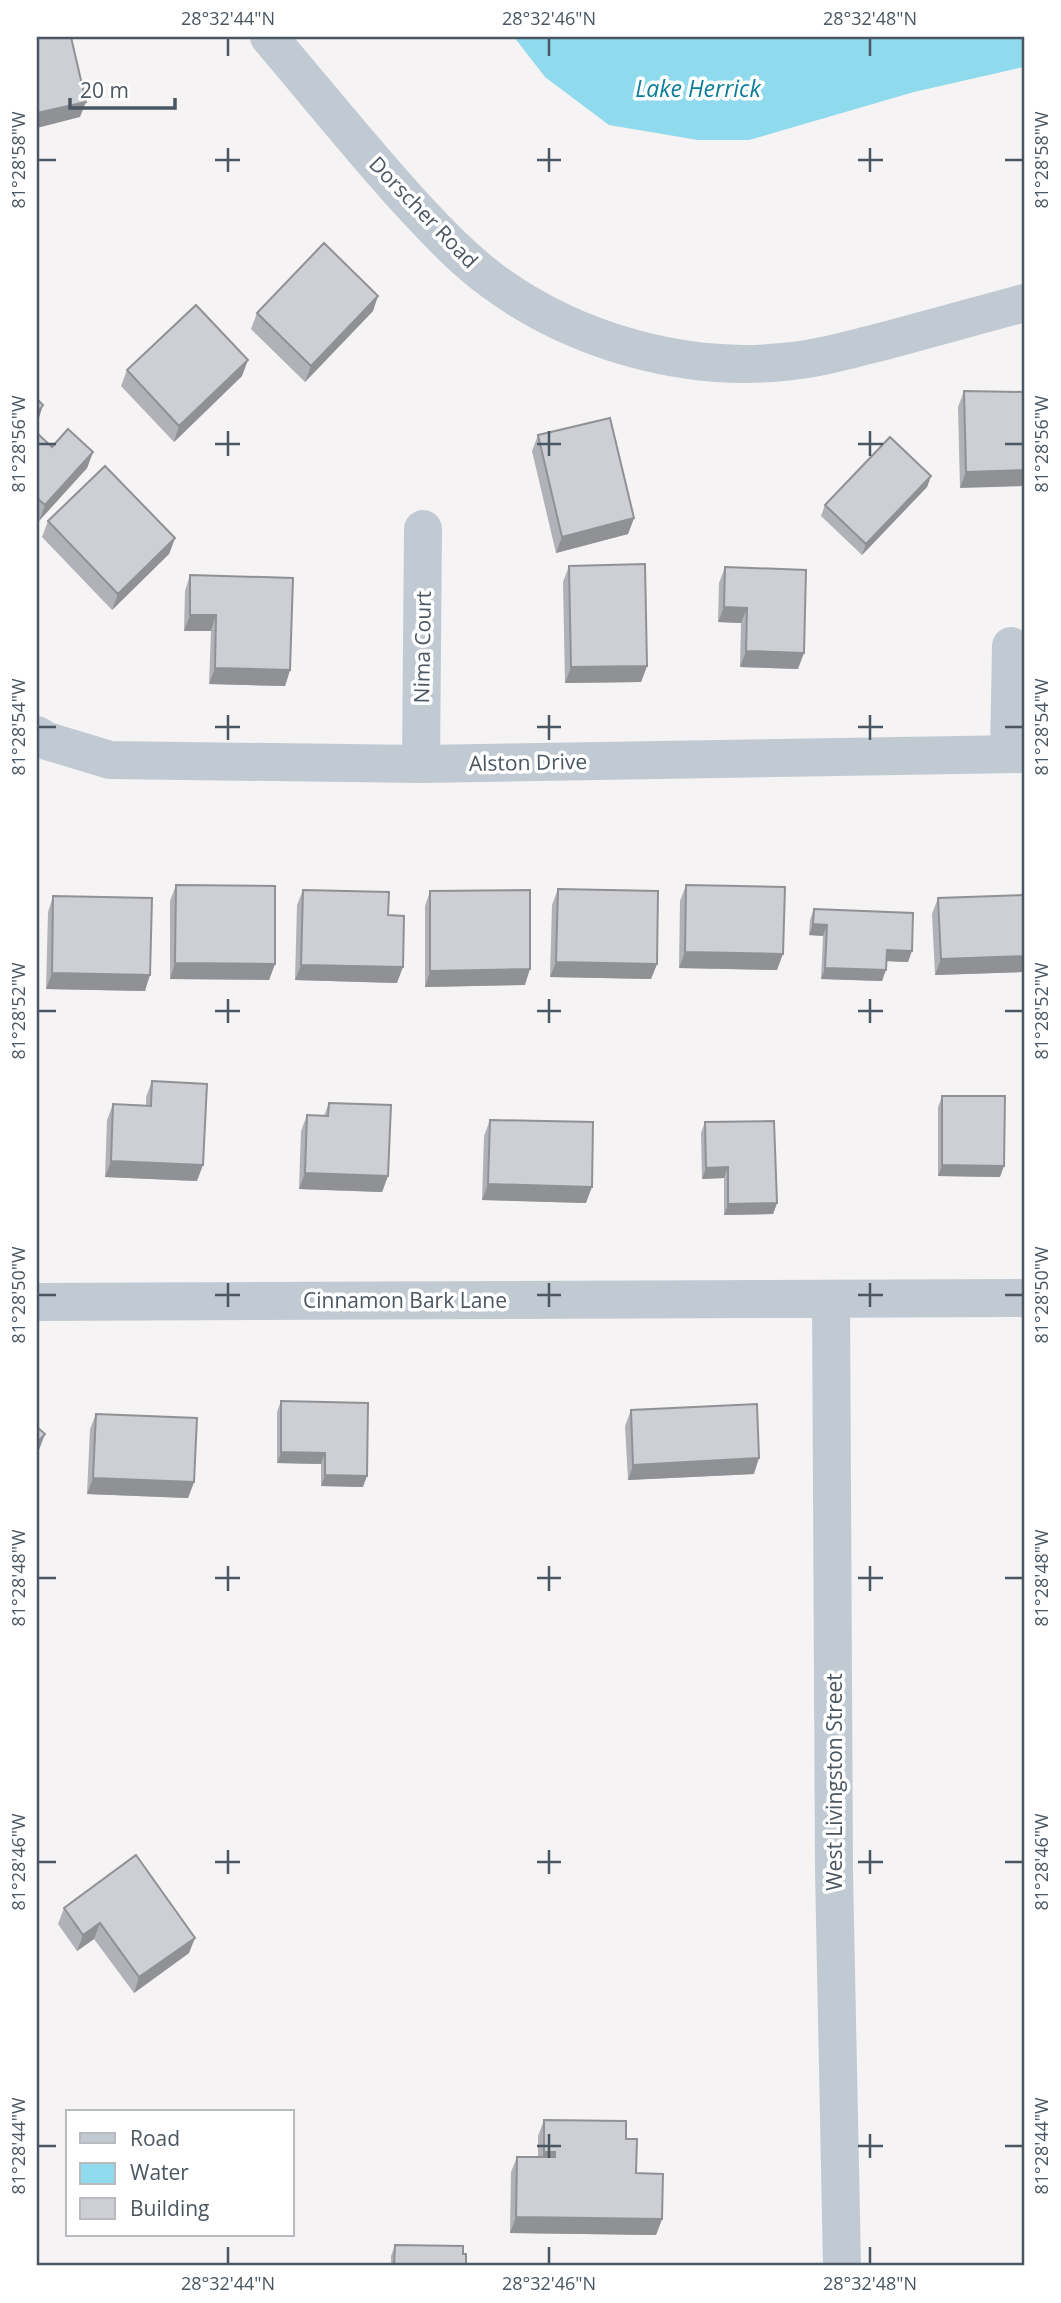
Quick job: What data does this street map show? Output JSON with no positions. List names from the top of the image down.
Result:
{
  "streets": {
    "street": [
      "Dorscher Road",
      "Nima Court",
      "Alston Drive",
      "Cinnamon Bark Lane",
      "West Livingston Street"
    ]
  },
  "crossings": [
    ["Nima Court", "Alston Drive"],
    ["Cinnamon Bark Lane", "West Livingston Street"]
  ],
  "water": ["Lake Herrick"],
  "legend": ["Road", "Water", "Building"],
  "scale_bar": "20 m",
  "coordinates": [
    "28°32'44\"N",
    "28°32'46\"N",
    "28°32'48\"N",
    "81°28'58\"W",
    "81°28'56\"W",
    "81°28'54\"W",
    "81°28'52\"W",
    "81°28'50\"W",
    "81°28'48\"W",
    "81°28'46\"W",
    "81°28'44\"W"
  ]
}
